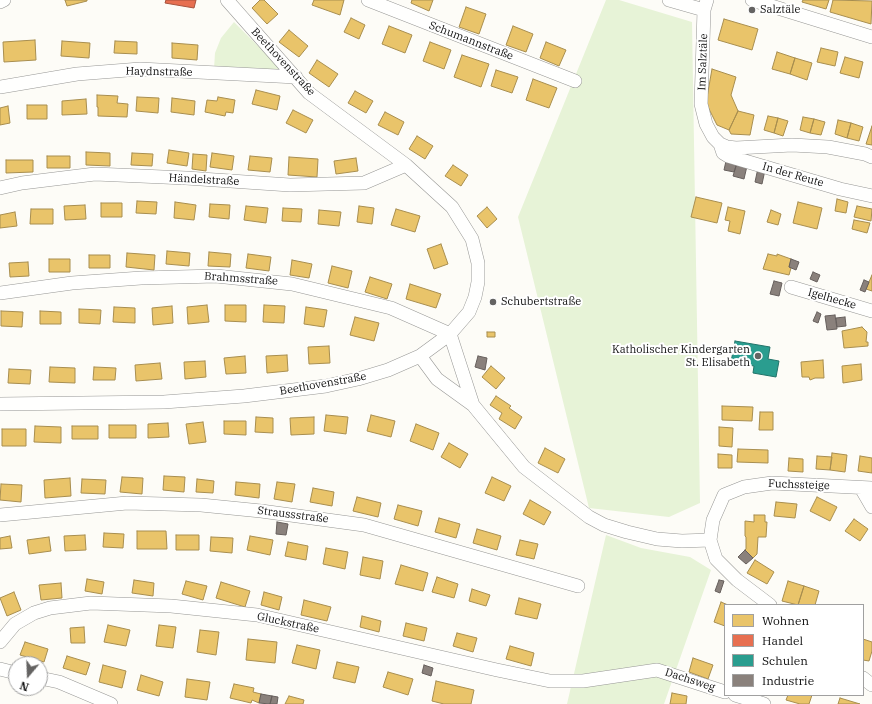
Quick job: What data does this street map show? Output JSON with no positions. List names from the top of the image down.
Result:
{
  "streets": {
    "street": [
      "Schumannstraße",
      "Beethovenstraße",
      "Im Salztäle",
      "Haydnstraße",
      "In der Reute",
      "Händelstraße",
      "Brahmsstraße",
      "Igelhecke",
      "Fuchssteige",
      "Straussstraße",
      "Gluckstraße",
      "Dachsweg"
    ]
  },
  "crossings": [
    ["Beethovenstraße", "Haydnstraße"],
    ["Beethovenstraße", "Händelstraße"],
    ["Beethovenstraße", "Brahmsstraße"],
    ["Im Salztäle", "In der Reute"],
    ["Gluckstraße", "Dachsweg"]
  ],
  "places": ["Salztäle", "Schubertstraße", "Katholischer Kindergarten St. Elisabeth"],
  "legend": [
    "Wohnen",
    "Handel",
    "Schulen",
    "Industrie"
  ],
  "north": "bottom"
}
